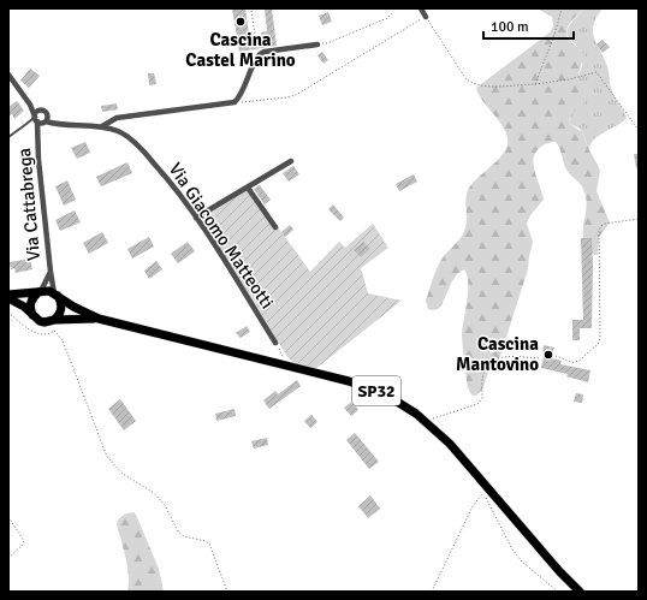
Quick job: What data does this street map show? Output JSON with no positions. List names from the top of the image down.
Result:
{
  "streets": {
    "main road": ["SP32"],
    "street": ["Via Cattabrega", "Via Giacomo Matteotti"]
  },
  "crossings": [
    ["Via Cattabrega", "Via Giacomo Matteotti"],
    ["Via Cattabrega", "SP32"]
  ],
  "places": ["Cascina Castel Marino", "Cascina Mantovino"],
  "scale_bar": "100 m"
}
